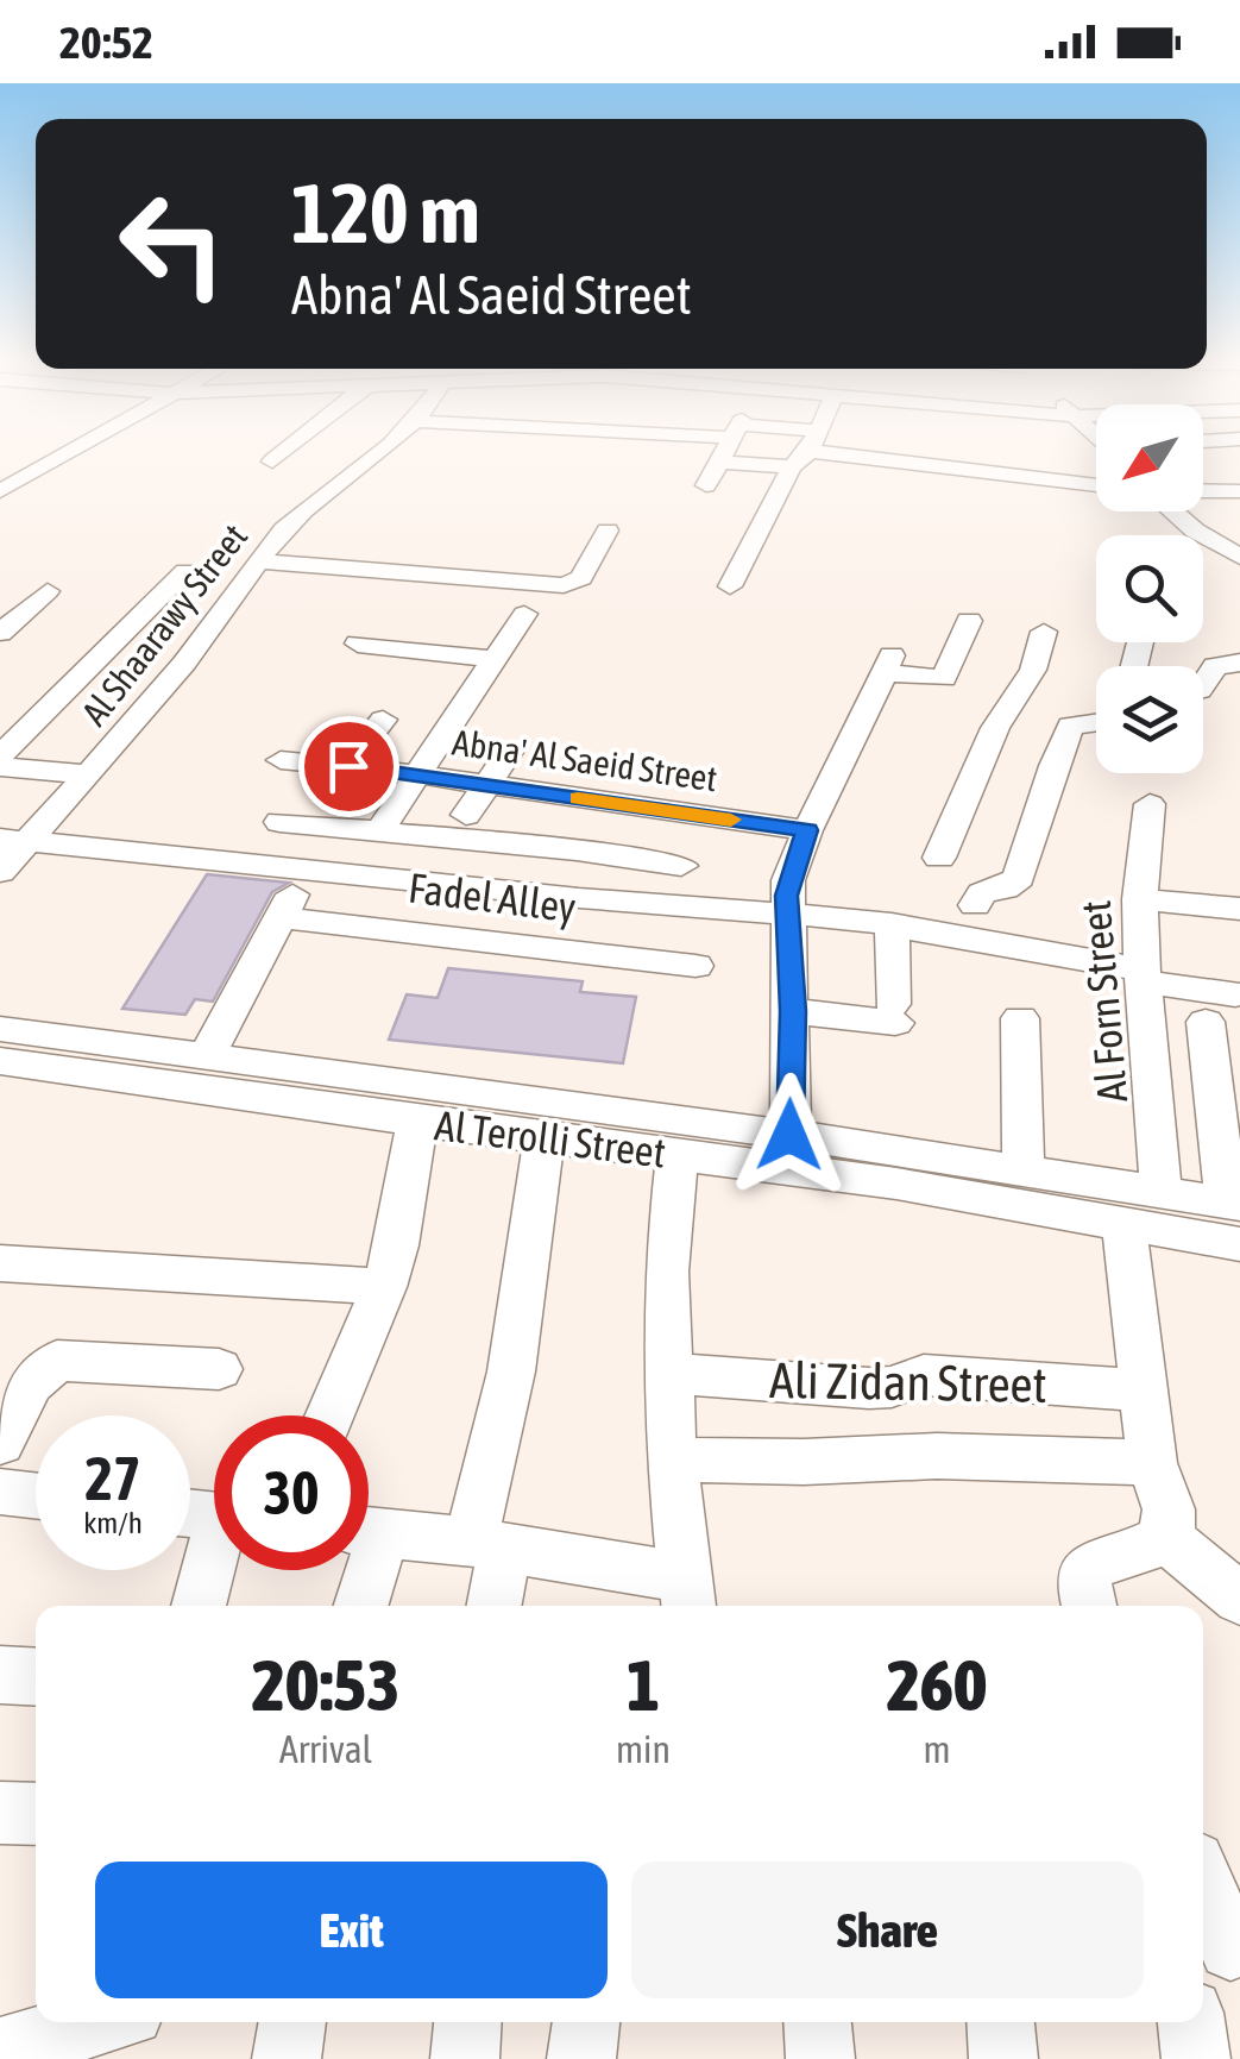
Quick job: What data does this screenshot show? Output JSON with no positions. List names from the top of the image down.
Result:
{
  "streets": {
    "street": [
      "Al Shaarawy Street",
      "Abna' Al Saeid Street",
      "Fadel Alley",
      "Al Forn Street",
      "Al Terolli Street",
      "Ali Zidan Street"
    ]
  },
  "crossings": [
    ["Al Forn Street", "Al Terolli Street"],
    ["Al Forn Street", "Ali Zidan Street"]
  ],
  "north": "bottom left",
  "page": {
    "status": "20:52",
    "turn": ["120 m", "Abna' Al Saeid Street"],
    "speed": "27 km/h",
    "limit": "30",
    "eta": [
      "20:53",
      "Arrival",
      "1",
      "min",
      "260",
      "m"
    ],
    "buttons": ["Exit", "Share"]
  }
}
